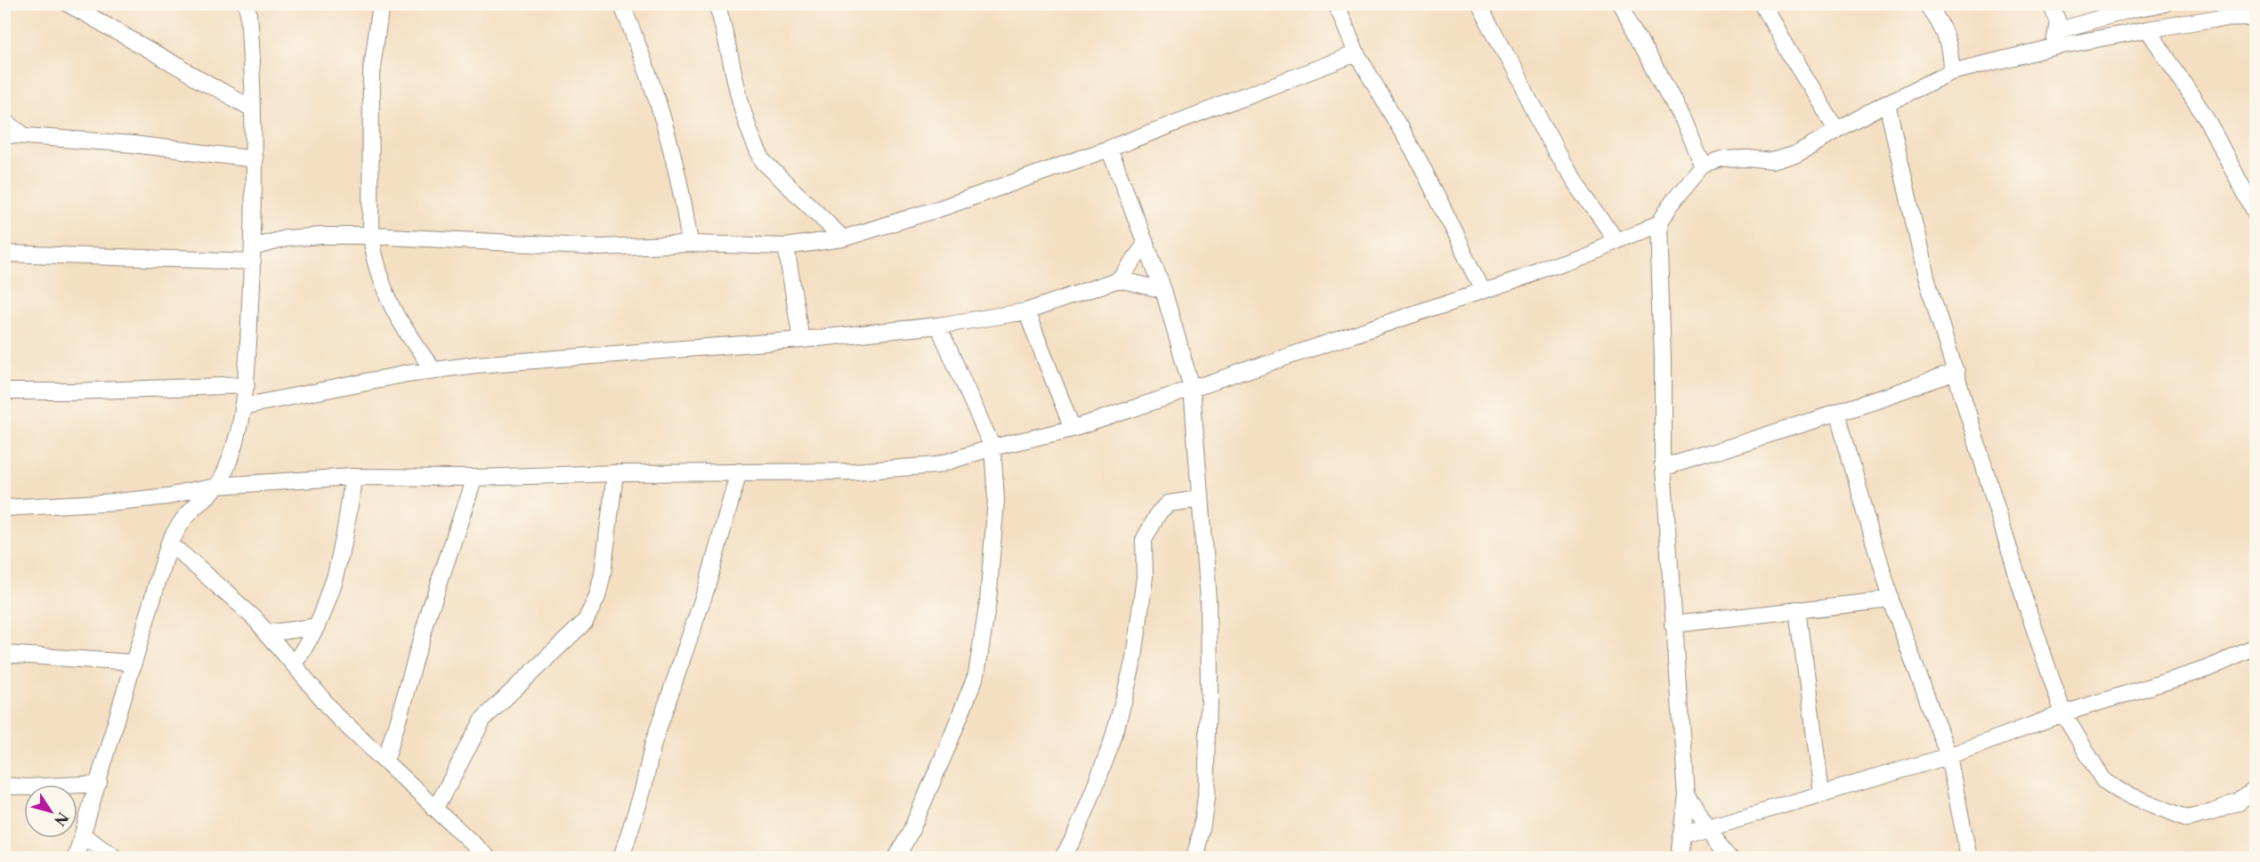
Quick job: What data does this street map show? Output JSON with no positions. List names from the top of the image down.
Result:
{
  "north": "bottom right"
}
